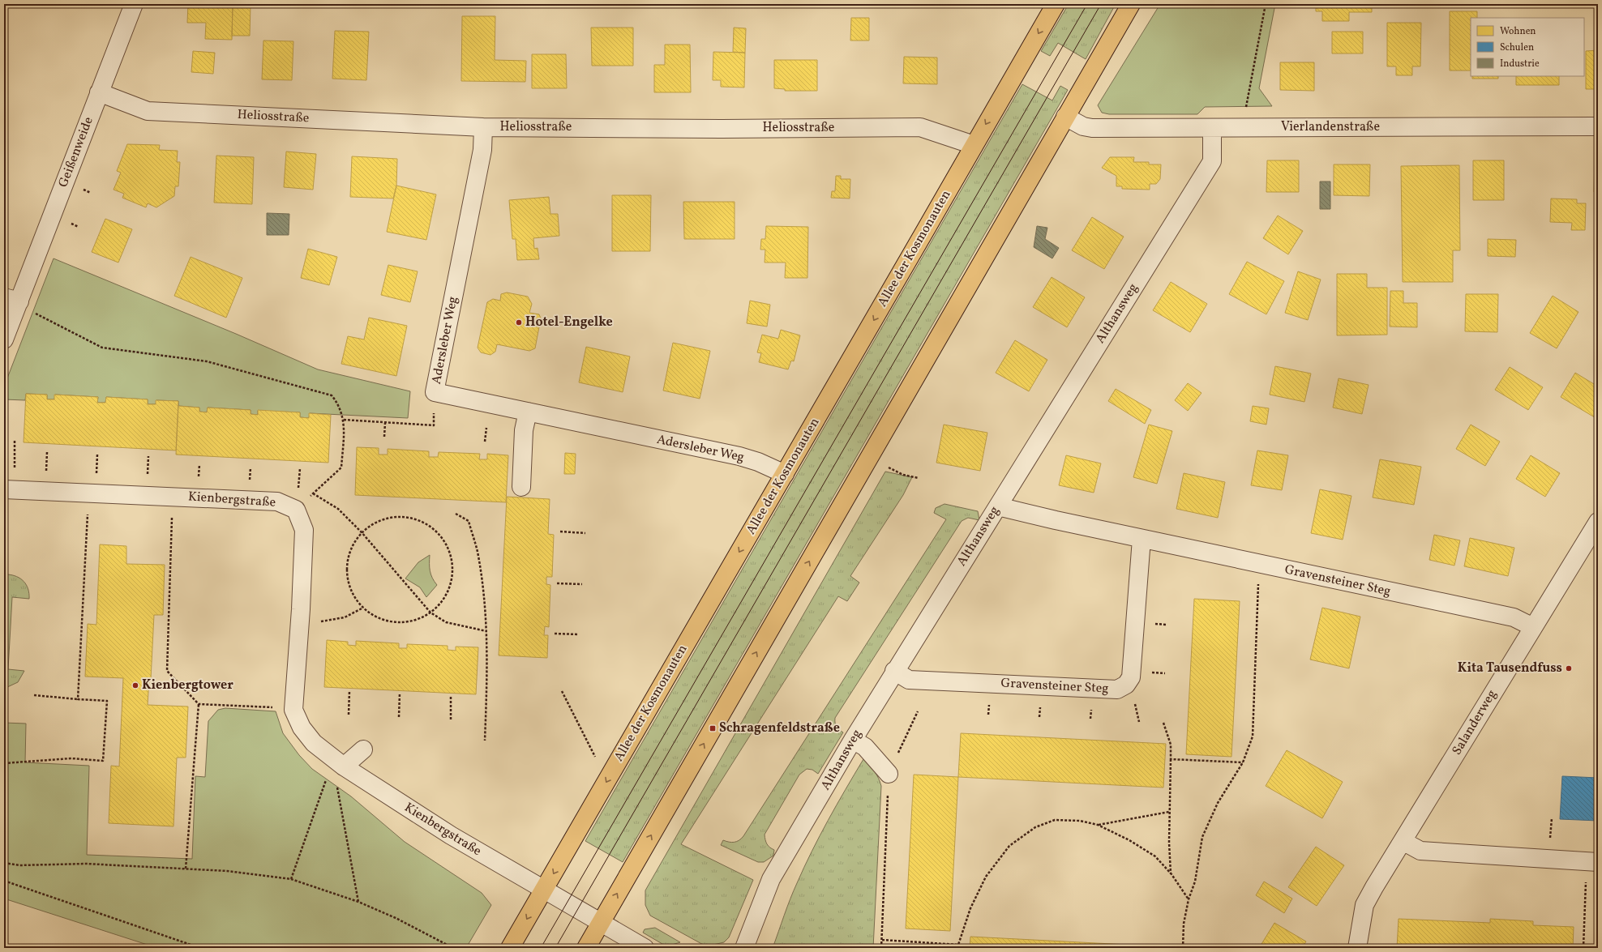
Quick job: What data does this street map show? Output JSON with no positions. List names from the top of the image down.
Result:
{
  "streets": {
    "main road": ["Allee der Kosmonauten"],
    "street": [
      "Heliosstraße",
      "Vierlandenstraße",
      "Geißenweide",
      "Althansweg",
      "Adersleber Weg",
      "Kienbergstraße",
      "Gravensteiner Steg",
      "Salanderweg"
    ]
  },
  "crossings": [
    ["Heliosstraße", "Geißenweide"],
    ["Heliosstraße", "Allee der Kosmonauten"],
    ["Heliosstraße", "Adersleber Weg"],
    ["Vierlandenstraße", "Althansweg"],
    ["Allee der Kosmonauten", "Adersleber Weg"],
    ["Allee der Kosmonauten", "Kienbergstraße"],
    ["Althansweg", "Gravensteiner Steg"],
    ["Gravensteiner Steg", "Salanderweg"]
  ],
  "places": {
    "other": ["Hotel-Engelke", "Kita Tausendfuss", "Kienbergtower"],
    "transit": ["Schragenfeldstraße"]
  },
  "legend": ["Wohnen", "Schulen", "Industrie"]
}
